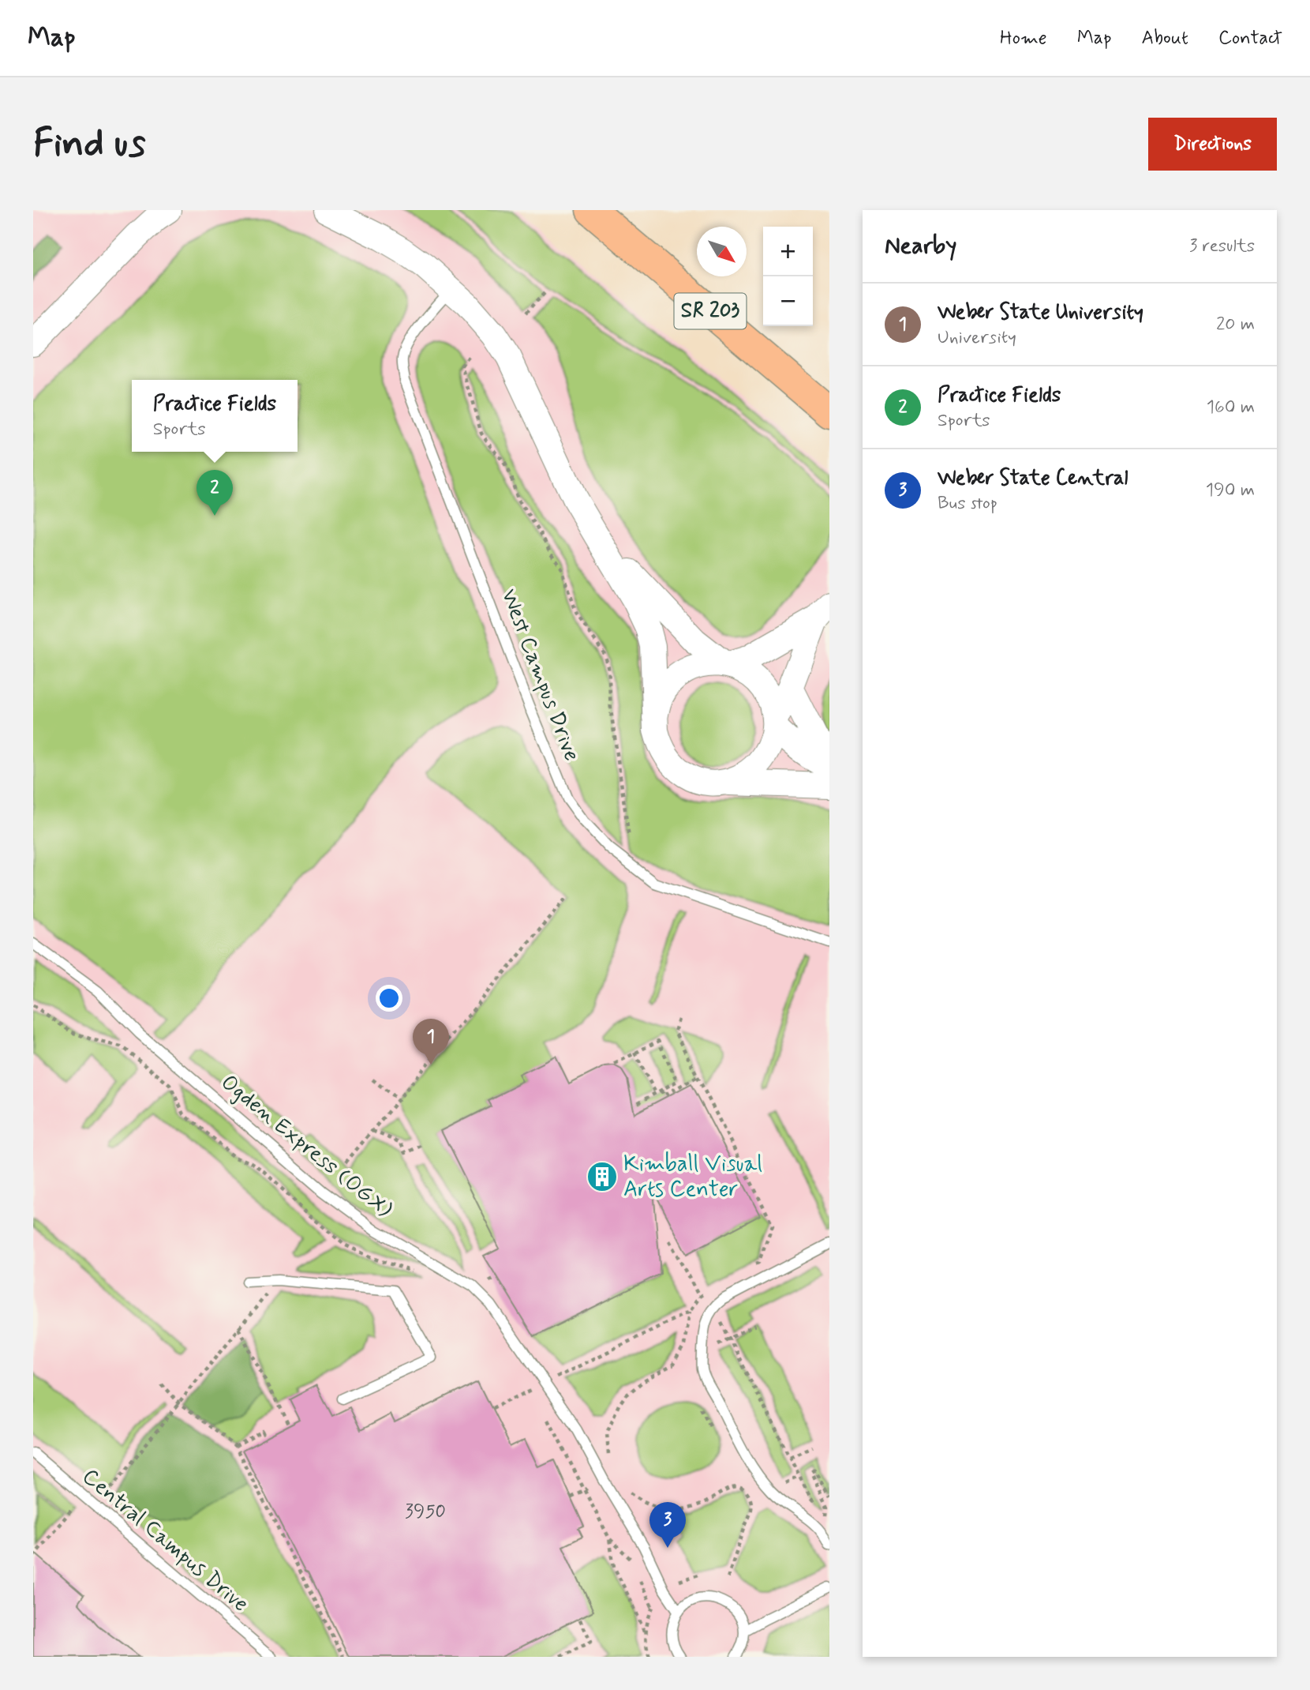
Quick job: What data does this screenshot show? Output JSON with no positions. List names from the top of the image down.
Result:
{
  "streets": {
    "main road": ["SR 203"],
    "lane": ["West Campus Drive", "Ogden Express (OGX)", "Central Campus Drive"]
  },
  "places": {
    "building": ["Kimball Visual Arts Center"]
  },
  "house_numbers": ["3950"],
  "north": "bottom right",
  "page": {
    "header": "Map",
    "nav": [
      "Home",
      "Map",
      "About",
      "Contact"
    ],
    "buttons": "Directions",
    "title": "Find us",
    "heading": ["Nearby", "3 results"],
    "map_buttons": ["+", "−"],
    "list": [
      {
        "mark": "1",
        "name": "Weber State University",
        "note": "University",
        "value": "20 m"
      },
      {
        "mark": "2",
        "name": "Practice Fields",
        "note": "Sports",
        "value": "160 m"
      },
      {
        "mark": "3",
        "name": "Weber State Central",
        "note": "Bus stop",
        "value": "190 m"
      }
    ],
    "popup": ["Practice Fields", "Sports"],
    "pins": ["2", "1", "3"]
  }
}
